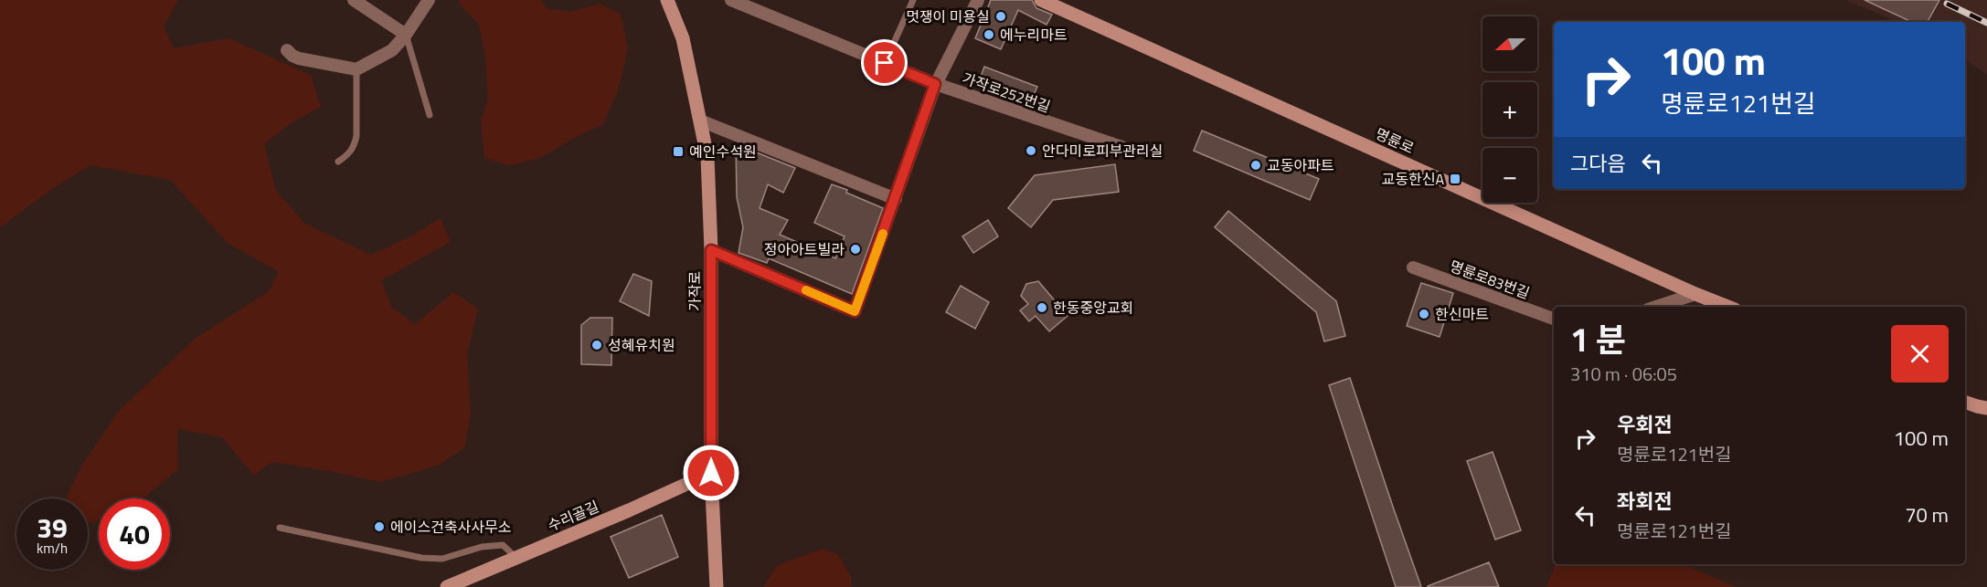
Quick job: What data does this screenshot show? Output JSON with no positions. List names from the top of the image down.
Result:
{
  "streets": {
    "street": [
      "가작로252번길",
      "명륜로",
      "명륜로83번길",
      "가작로",
      "수리골길"
    ]
  },
  "crossings": [
    ["가작로", "수리골길"]
  ],
  "places": {
    "other": [
      "멋쟁이 미용실",
      "에누리마트",
      "안다미로피부관리실",
      "교동아파트",
      "정아아트빌라",
      "한동중앙교회",
      "한신마트",
      "성혜유치원",
      "에이스건축사사무소"
    ],
    "transit": ["예인수석원", "교동한신A"]
  },
  "north": "left",
  "page": {
    "map_buttons": ["+", "−"],
    "turn": ["100 m", "명륜로121번길"],
    "then": "그다음",
    "heading": ["1 분", "310 m · 06:05"],
    "list": [
      {
        "name": "우회전",
        "note": "명륜로121번길",
        "value": "100 m"
      },
      {
        "name": "좌회전",
        "note": "명륜로121번길",
        "value": "70 m"
      }
    ],
    "speed": "39 km/h",
    "limit": "40"
  }
}
